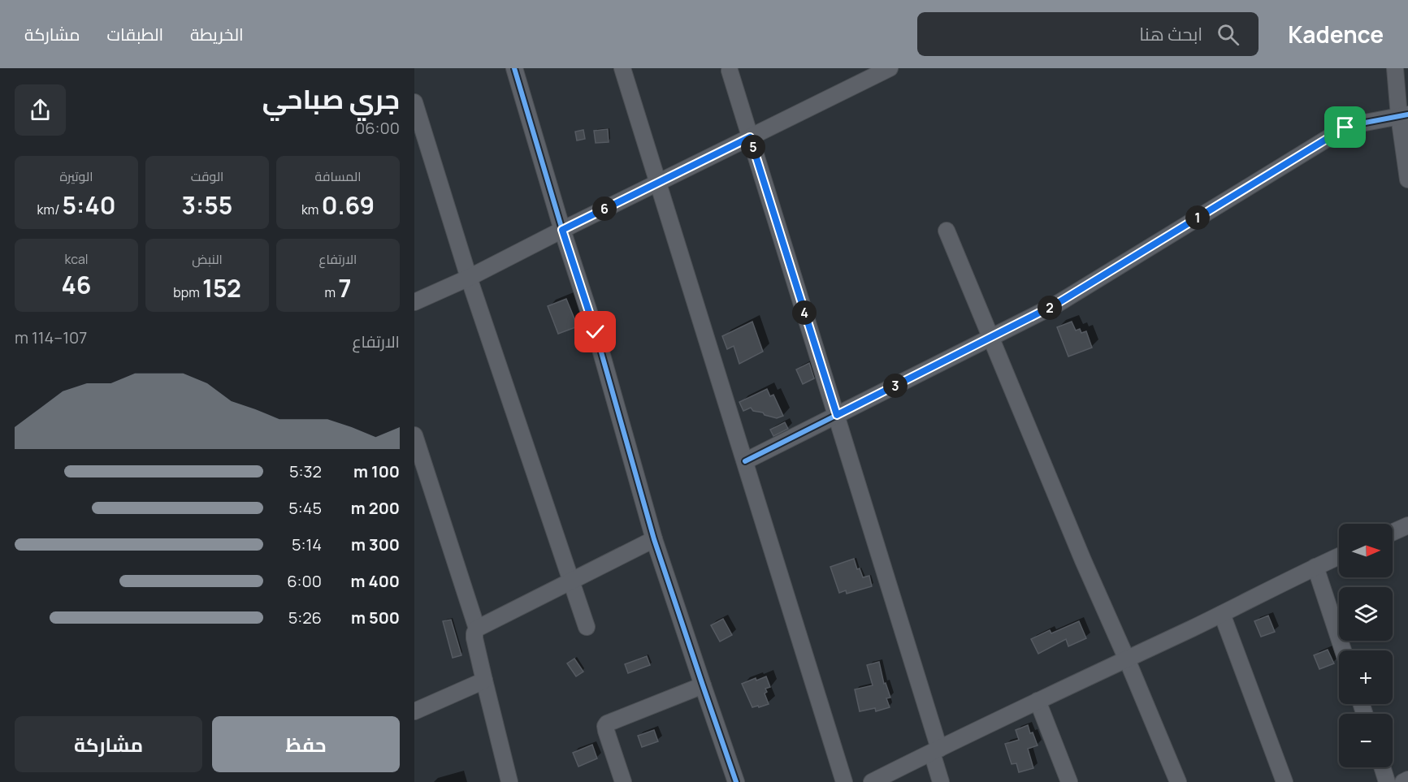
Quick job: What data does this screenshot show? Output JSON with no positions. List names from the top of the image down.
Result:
{
  "north": "right",
  "page": {
    "header": "Kadence",
    "search": "ابحث هنا",
    "nav": ["الخريطة", "الطبقات", "مشاركة"],
    "heading": ["جري صباحي", "06:00"],
    "pins": [
      "5",
      "6",
      "1",
      "2",
      "4",
      "3"
    ],
    "stats": [
      ["المسافة", "0.69 km"],
      ["الوقت", "3:55"],
      ["الوتيرة", "5:40 /km"],
      ["الارتفاع", "7 m"],
      ["النبض", "152 bpm"],
      ["kcal", "46"]
    ],
    "chart": ["الارتفاع", "107–114 m"],
    "list": [
      {
        "name": "100 m",
        "note": "5:32"
      },
      {
        "name": "200 m",
        "note": "5:45"
      },
      {
        "name": "300 m",
        "note": "5:14"
      },
      {
        "name": "400 m",
        "note": "6:00"
      },
      {
        "name": "500 m",
        "note": "5:26"
      }
    ],
    "map_buttons": ["+", "−"],
    "buttons": ["حفظ", "مشاركة"]
  }
}
